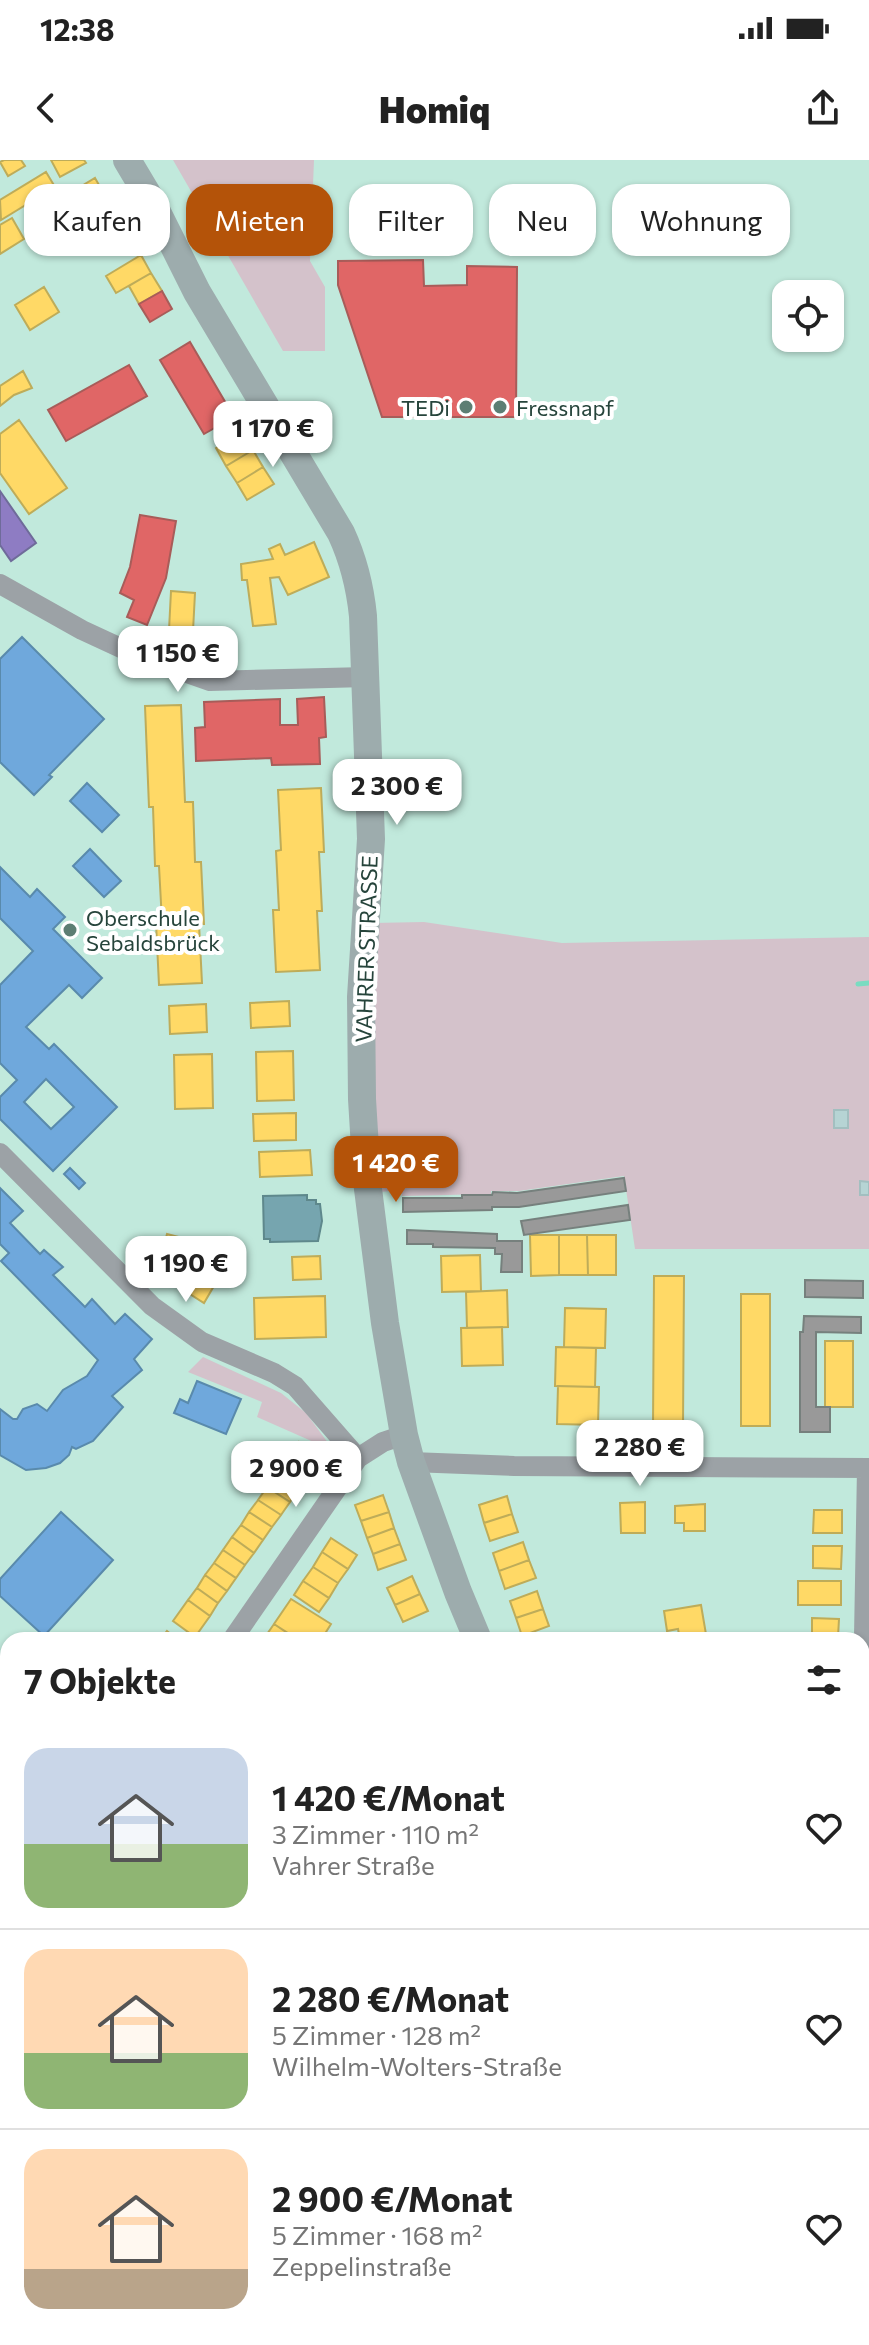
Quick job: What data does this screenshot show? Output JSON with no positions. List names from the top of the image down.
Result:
{
  "streets": {
    "main road": ["VAHRER STRASSE"]
  },
  "places": ["TEDi", "Fressnapf", "Oberschule Sebaldsbrück"],
  "page": {
    "status": "12:38",
    "header": "Homiq",
    "chip": [
      "Kaufen",
      "Mieten",
      "Filter",
      "Neu",
      "Wohnung"
    ],
    "price": [
      "1 170 €",
      "1 150 €",
      "2 300 €",
      "1 420 €",
      "1 190 €",
      "2 280 €",
      "2 900 €"
    ],
    "heading": "7 Objekte",
    "list": [
      {
        "name": "1 420 €/Monat",
        "note": "3 Zimmer · 110 m² · Vahrer Straße"
      },
      {
        "name": "2 280 €/Monat",
        "note": "5 Zimmer · 128 m² · Wilhelm-Wolters-Straße"
      },
      {
        "name": "2 900 €/Monat",
        "note": "5 Zimmer · 168 m² · Zeppelinstraße"
      }
    ]
  }
}
